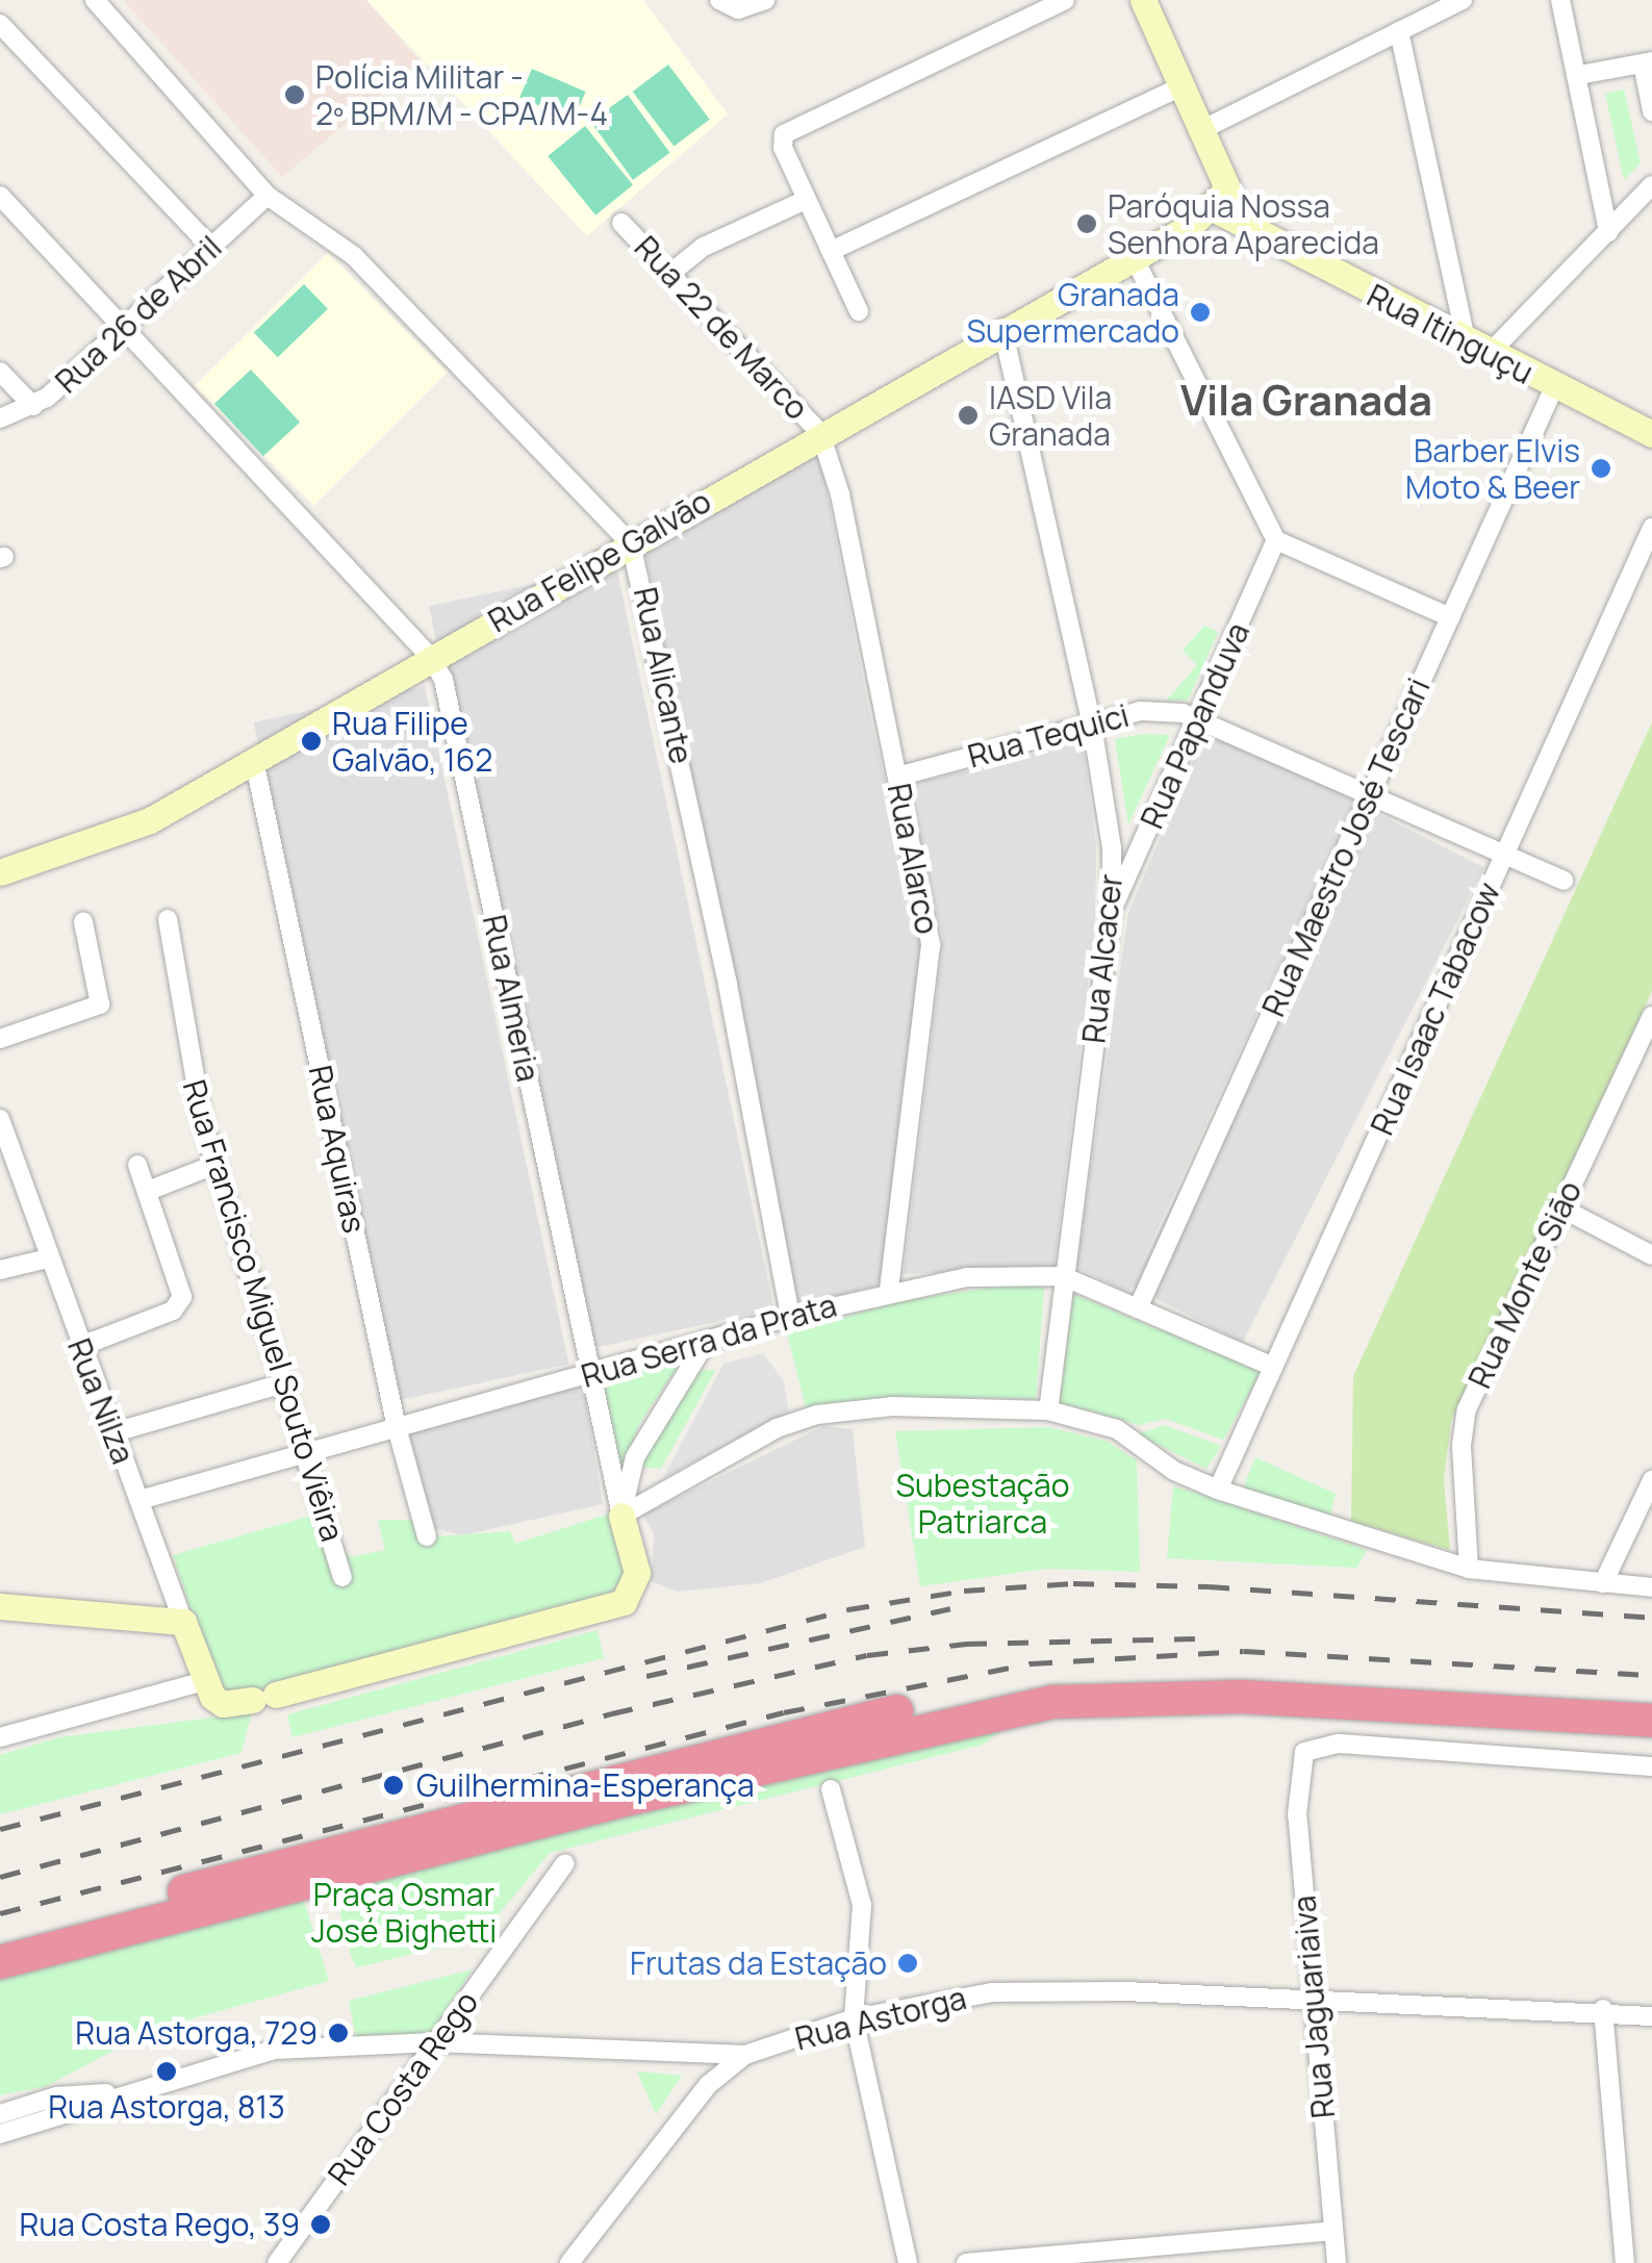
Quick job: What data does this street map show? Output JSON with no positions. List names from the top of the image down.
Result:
{
  "streets": {
    "street": [
      "Rua 26 de Abril",
      "Rua 22 de Marco",
      "Rua Itinguçu",
      "Rua Felipe Galvão",
      "Rua Alicante",
      "Rua Papanduva",
      "Rua Tequici",
      "Rua Maestro José Tescari",
      "Rua Alarco",
      "Rua Alcacer",
      "Rua Almeria",
      "Rua Isaac Tabacow",
      "Rua Aquiras",
      "Rua Monte Sião",
      "Rua Francisco Miguel Souto Viêira",
      "Rua Serra da Prata",
      "Rua Nilza",
      "Rua Jaguariaiva",
      "Rua Astorga",
      "Rua Costa Rego"
    ]
  },
  "crossings": [
    ["Rua 26 de Abril", "Rua Alicante"],
    ["Rua 26 de Abril", "Rua Almeria"],
    ["Rua 22 de Marco", "Rua Felipe Galvão"],
    ["Rua 22 de Marco", "Rua Alarco"],
    ["Rua Itinguçu", "Rua Maestro José Tescari"],
    ["Rua Felipe Galvão", "Rua Alicante"],
    ["Rua Felipe Galvão", "Rua Alarco"],
    ["Rua Felipe Galvão", "Rua Alcacer"],
    ["Rua Felipe Galvão", "Rua Almeria"],
    ["Rua Felipe Galvão", "Rua Aquiras"],
    ["Rua Alicante", "Rua Serra da Prata"],
    ["Rua Papanduva", "Rua Tequici"],
    ["Rua Papanduva", "Rua Alcacer"],
    ["Rua Tequici", "Rua Maestro José Tescari"],
    ["Rua Tequici", "Rua Alarco"],
    ["Rua Tequici", "Rua Alcacer"],
    ["Rua Tequici", "Rua Isaac Tabacow"],
    ["Rua Maestro José Tescari", "Rua Serra da Prata"],
    ["Rua Alarco", "Rua Serra da Prata"],
    ["Rua Alcacer", "Rua Serra da Prata"],
    ["Rua Almeria", "Rua Serra da Prata"],
    ["Rua Almeria", "Rua Nilza"],
    ["Rua Isaac Tabacow", "Rua Serra da Prata"],
    ["Rua Aquiras", "Rua Serra da Prata"],
    ["Rua Francisco Miguel Souto Viêira", "Rua Serra da Prata"],
    ["Rua Serra da Prata", "Rua Nilza"],
    ["Rua Jaguariaiva", "Rua Astorga"],
    ["Rua Astorga", "Rua Costa Rego"]
  ],
  "districts": ["Vila Granada"],
  "parks": ["Subestação Patriarca", "Praça Osmar José Bighetti"],
  "places": [
    "Polícia Militar - 2º BPM/M - CPA/M-4",
    "Paróquia Nossa Senhora Aparecida",
    "Granada Supermercado",
    "IASD Vila Granada",
    "Barber Elvis Moto & Beer",
    "Rua Filipe Galvão, 162",
    "Guilhermina-Esperança",
    "Frutas da Estação",
    "Rua Astorga, 729",
    "Rua Astorga, 813",
    "Rua Costa Rego, 39"
  ]
}
